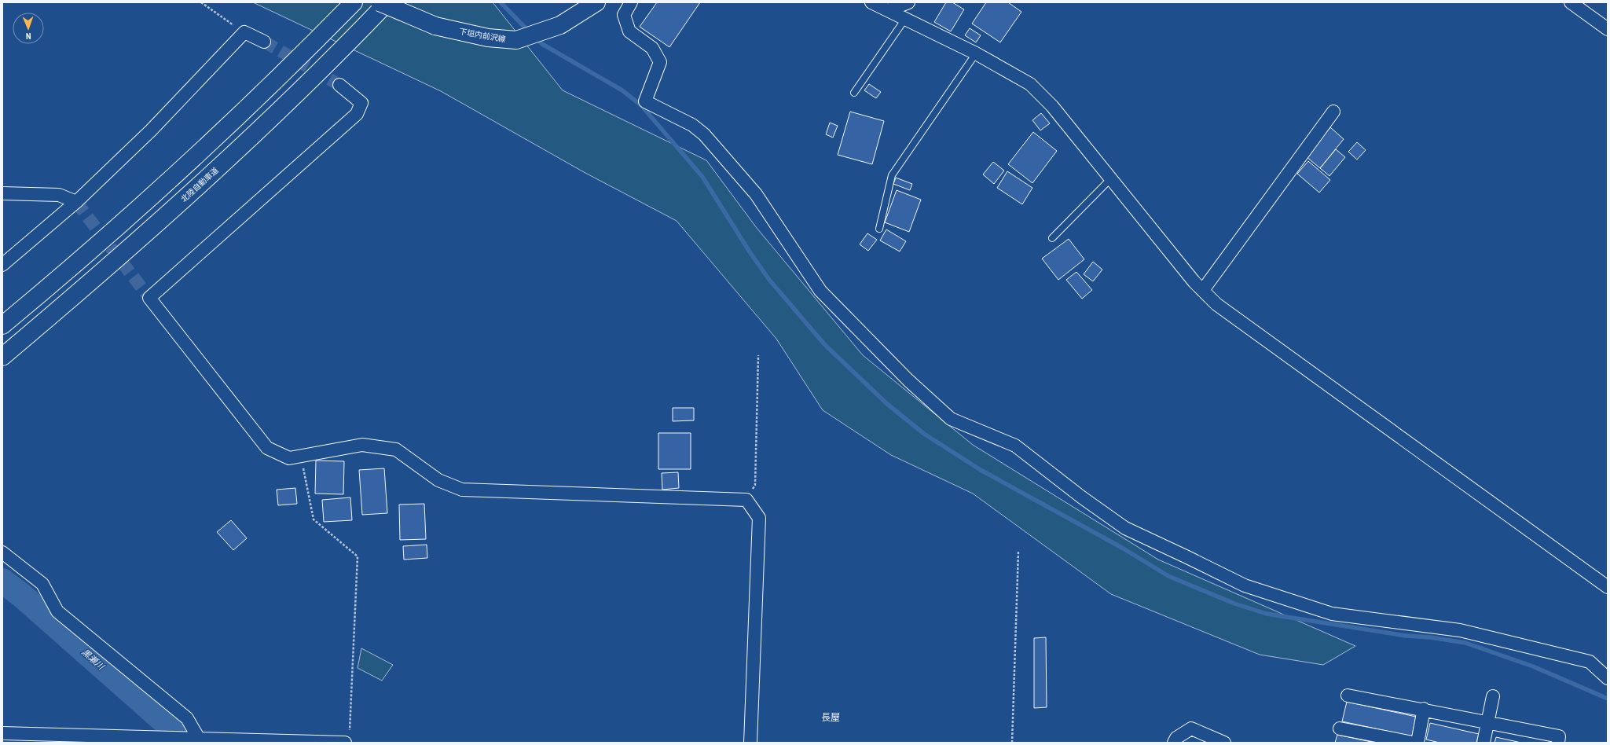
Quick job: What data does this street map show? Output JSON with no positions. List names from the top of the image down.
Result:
{
  "streets": {
    "main road": ["下垣内前沢線", "北陸自動車道"]
  },
  "districts": ["長屋"],
  "water": ["黒瀬川"],
  "north": "bottom"
}
